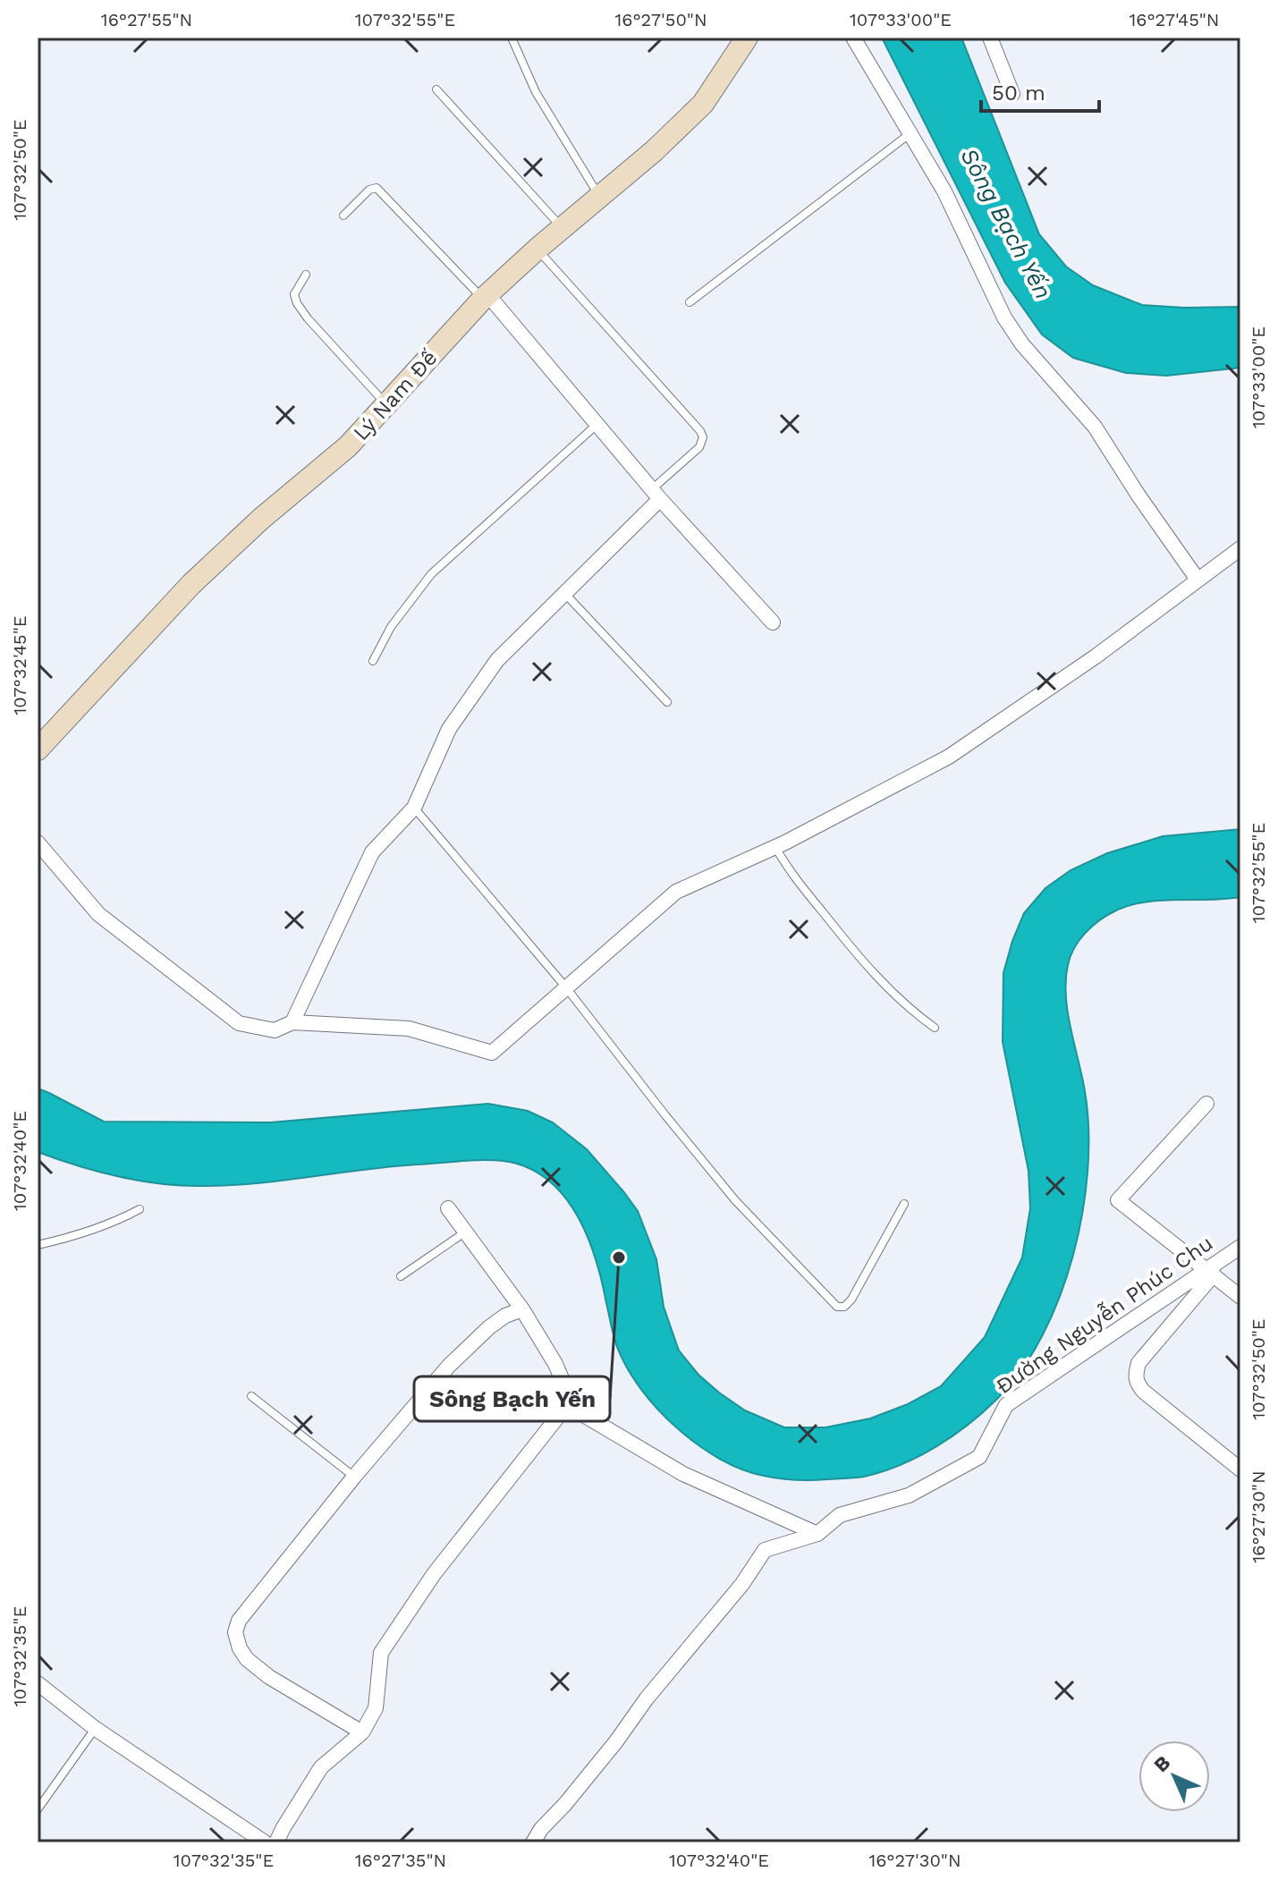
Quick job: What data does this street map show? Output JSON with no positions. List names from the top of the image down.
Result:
{
  "streets": {
    "street": ["Lý Nam Đế", "Đường Nguyễn Phúc Chu"]
  },
  "water": ["Sông Bạch Yến"],
  "places": ["Sông Bạch Yến"],
  "scale_bar": "50 m",
  "north": "top left",
  "coordinates": [
    "16°27'55\"N",
    "107°32'55\"E",
    "16°27'50\"N",
    "107°33'00\"E",
    "16°27'45\"N",
    "107°32'50\"E",
    "107°32'45\"E",
    "107°32'40\"E",
    "16°27'30\"N",
    "107°32'35\"E",
    "16°27'35\"N"
  ]
}
